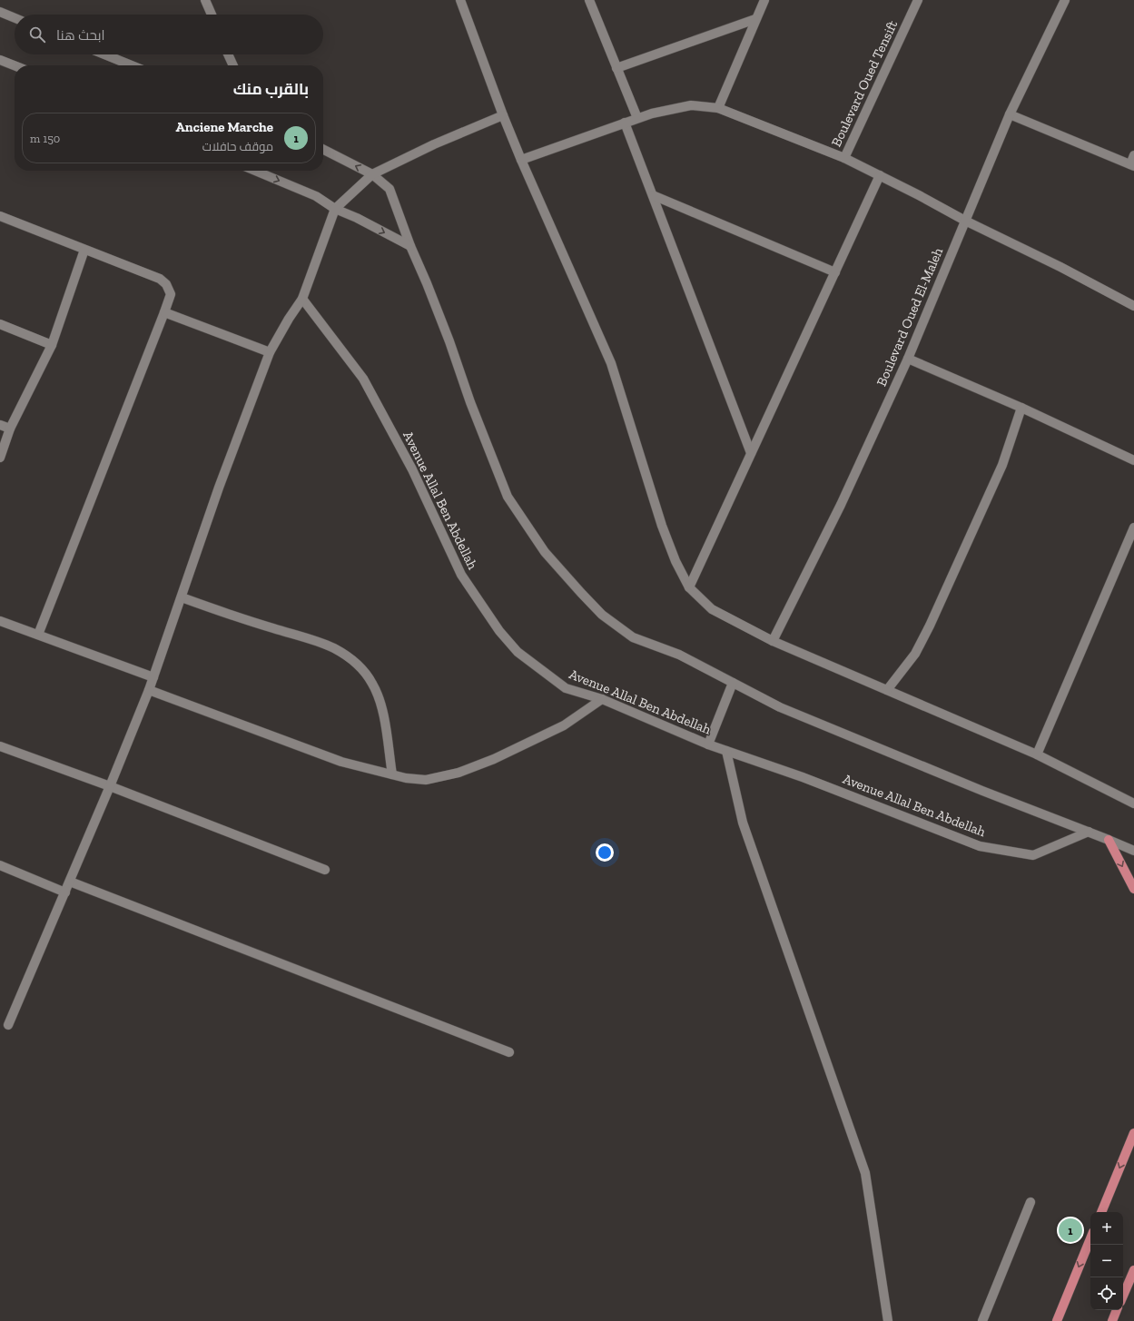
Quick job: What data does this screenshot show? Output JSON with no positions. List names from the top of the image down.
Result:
{
  "streets": {
    "street": ["Boulevard Oued Tensift", "Boulevard Oued El-Maleh", "Avenue Allal Ben Abdellah"]
  },
  "page": {
    "search": "ابحث هنا",
    "heading": "بالقرب منك",
    "list": [
      {
        "mark": "1",
        "name": "Anciene Marche",
        "note": "موقف حافلات",
        "value": "150 m"
      }
    ],
    "map_buttons": ["+", "−"],
    "pins": "1"
  }
}
